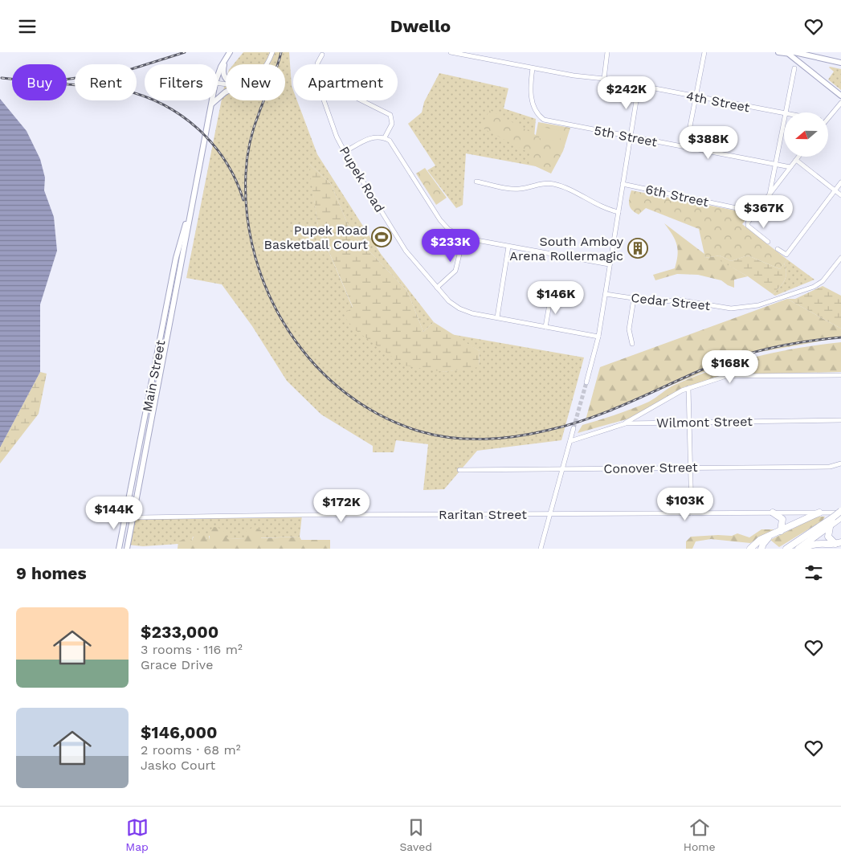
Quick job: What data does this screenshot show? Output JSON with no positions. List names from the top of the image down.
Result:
{
  "streets": {
    "main road": ["Main Street"],
    "street": [
      "4th Street",
      "5th Street",
      "Pupek Road",
      "6th Street",
      "Cedar Street",
      "Wilmont Street",
      "Conover Street",
      "Raritan Street"
    ]
  },
  "crossings": [
    ["4th Street", "5th Street"],
    ["Main Street", "Raritan Street"]
  ],
  "places": {
    "sports": ["Pupek Road Basketball Court"],
    "building": ["South Amboy Arena Rollermagic"]
  },
  "north": "left",
  "page": {
    "header": "Dwello",
    "chip": [
      "Buy",
      "Rent",
      "Filters",
      "New",
      "Apartment"
    ],
    "price": [
      "$242K",
      "$388K",
      "$367K",
      "$233K",
      "$146K",
      "$168K",
      "$103K",
      "$172K",
      "$144K"
    ],
    "heading": "9 homes",
    "list": [
      {
        "name": "$233,000",
        "note": "3 rooms · 116 m² · Grace Drive"
      },
      {
        "name": "$146,000",
        "note": "2 rooms · 68 m² · Jasko Court"
      }
    ],
    "tabs": ["Map", "Saved", "Home"]
  }
}
